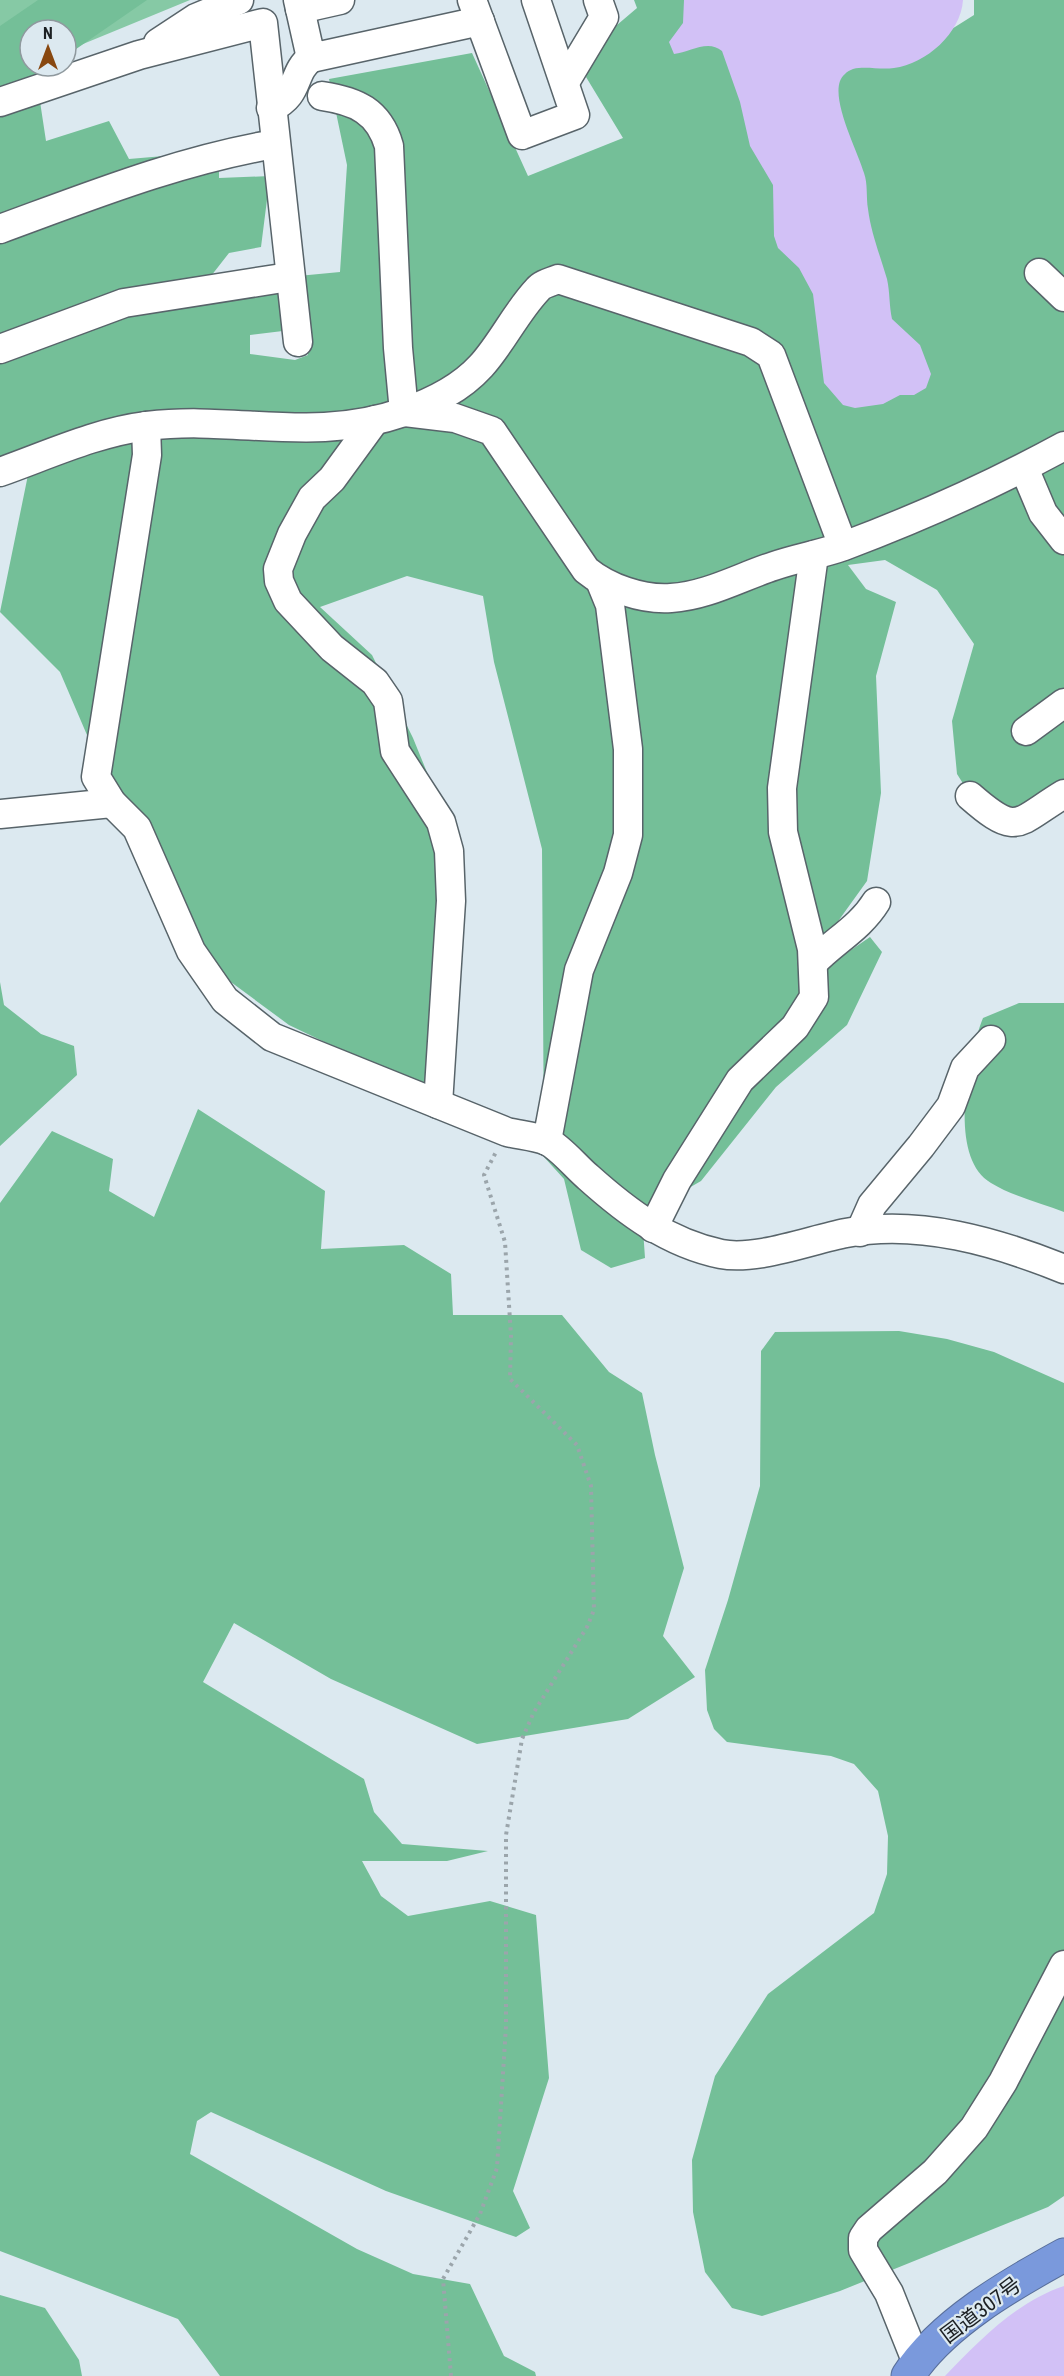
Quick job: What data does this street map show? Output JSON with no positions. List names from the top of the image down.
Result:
{
  "streets": {
    "highway": ["国道307号"]
  },
  "north": "top"
}
